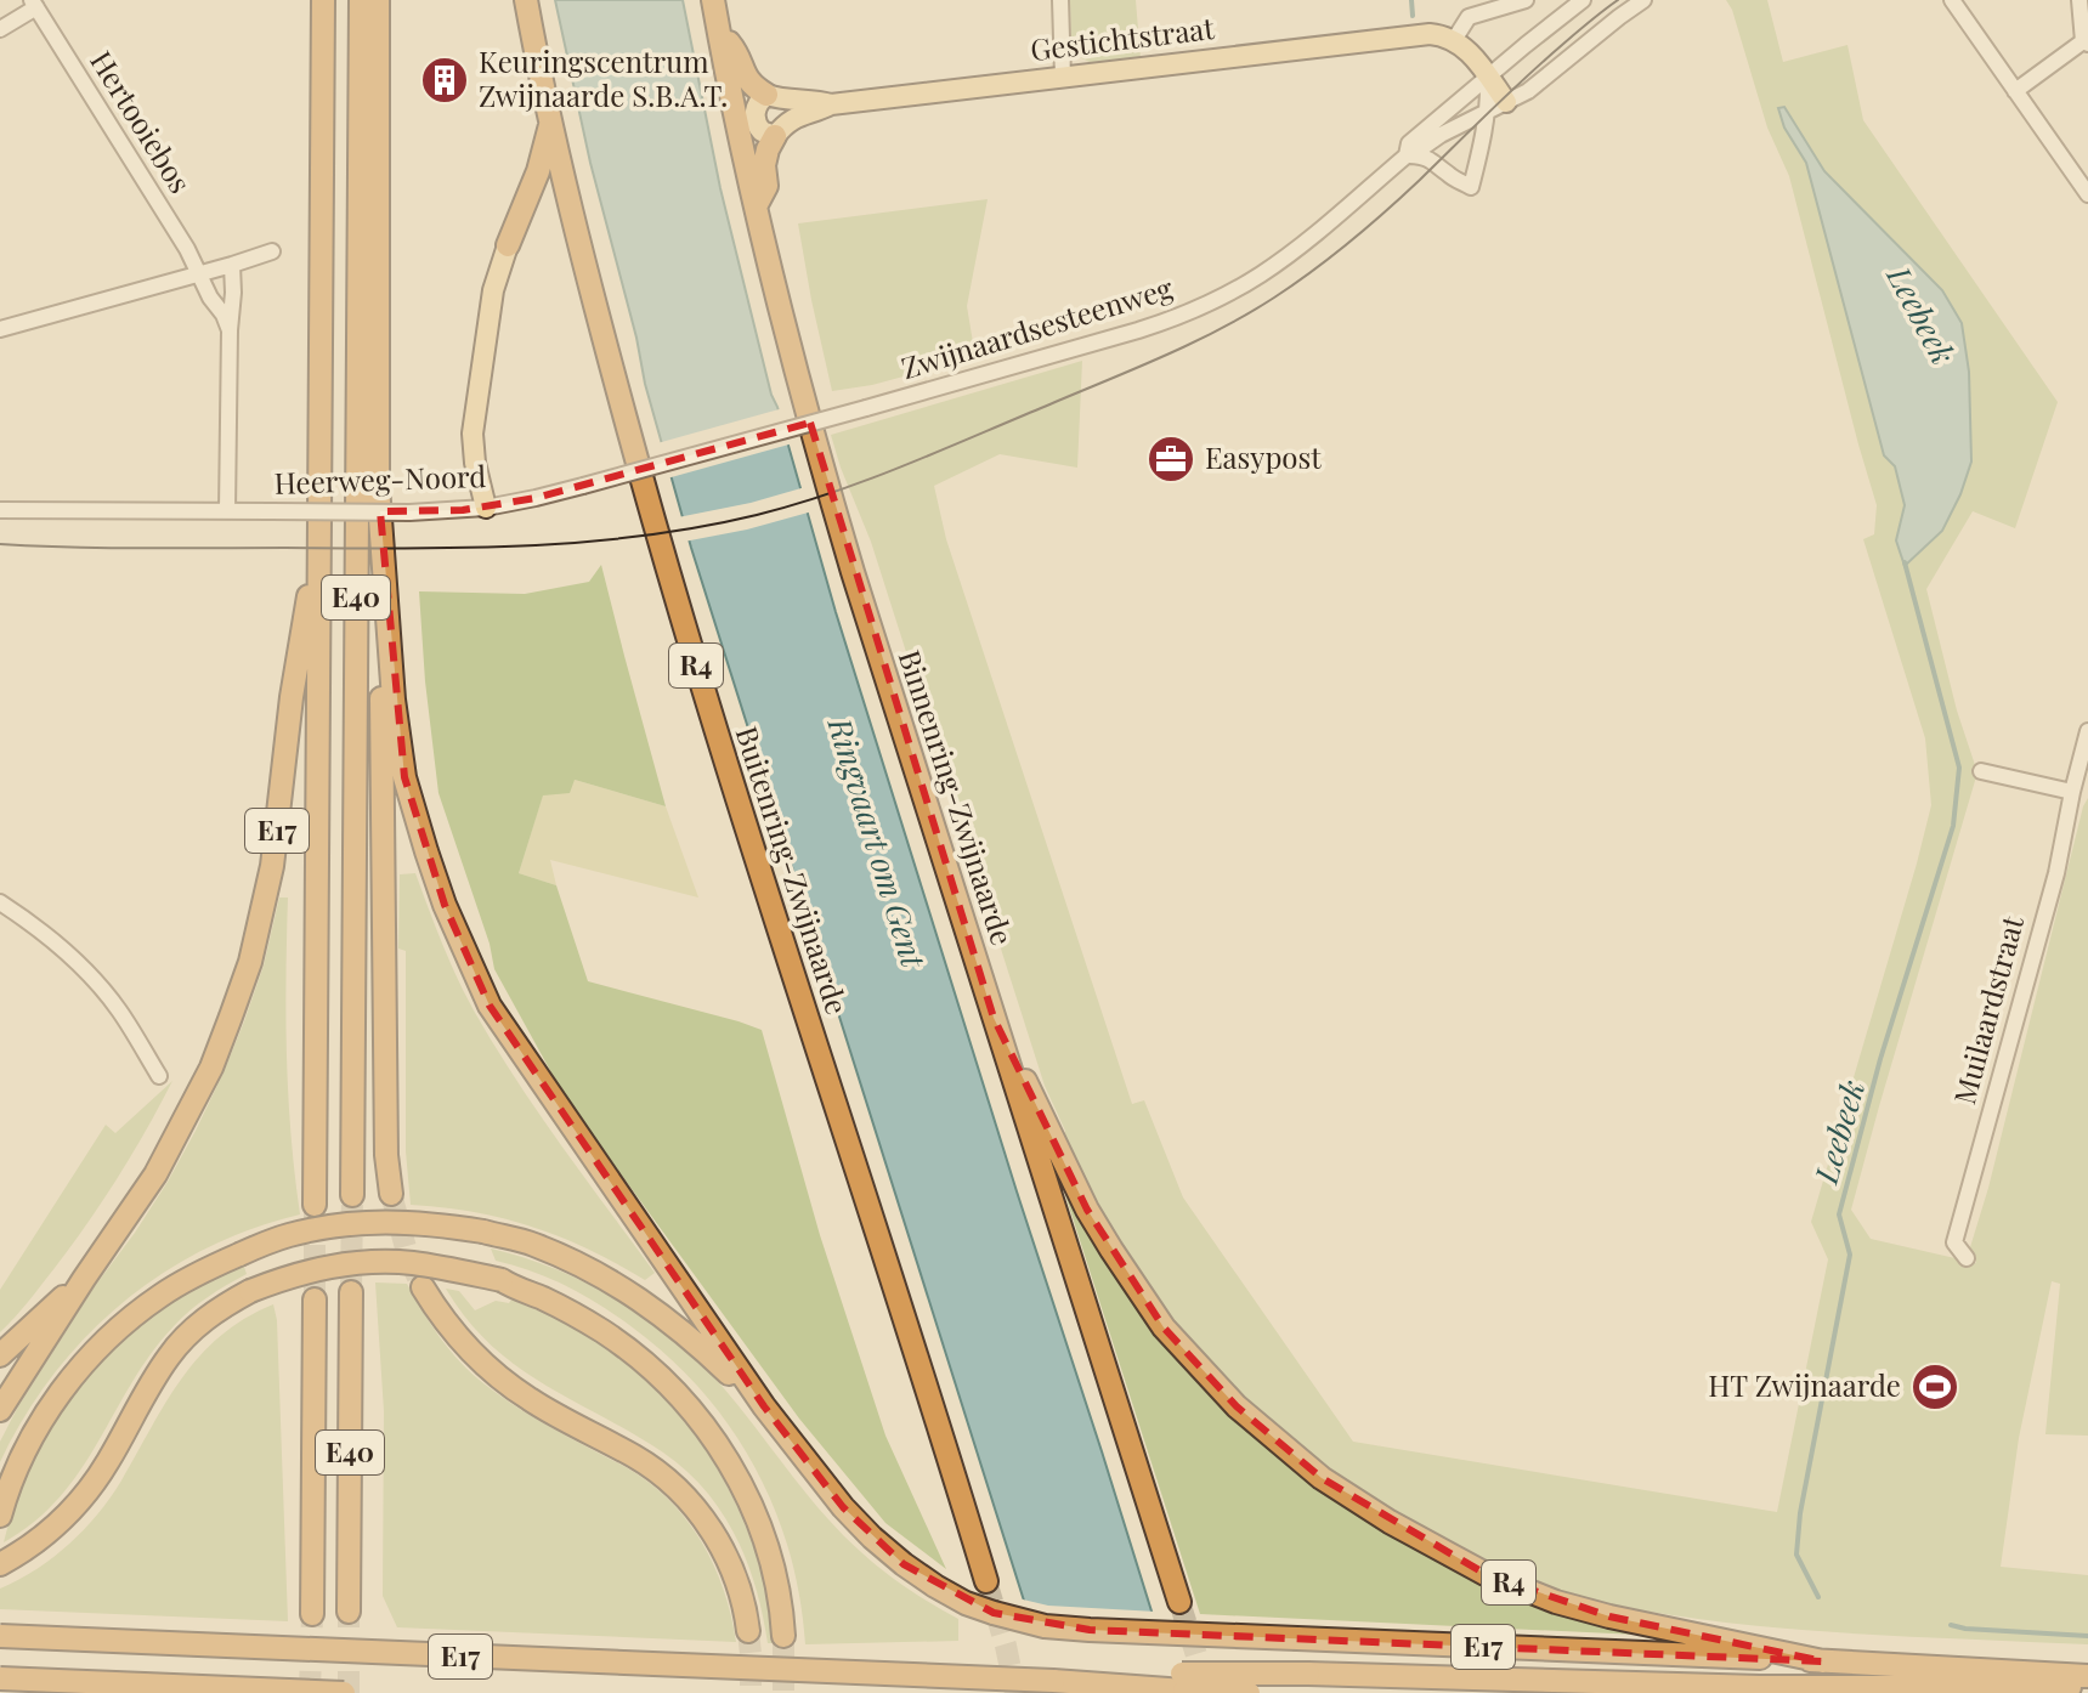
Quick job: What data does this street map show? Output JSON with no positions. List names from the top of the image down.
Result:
{
  "streets": {
    "highway": [
      "E40",
      "R4",
      "Binnenring-Zwijnaarde",
      "E17",
      "Buitenring-Zwijnaarde"
    ],
    "main road": ["Gestichtstraat"],
    "street": [
      "Hertooiebos",
      "Zwijnaardsesteenweg",
      "Heerweg-Noord",
      "Muilaardstraat"
    ]
  },
  "crossings": [
    ["Zwijnaardsesteenweg", "Heerweg-Noord"],
    ["E40", "E17"],
    ["R4", "Binnenring-Zwijnaarde"],
    ["R4", "E17"]
  ],
  "water": ["Leebeek", "Ringvaart om Gent"],
  "places": {
    "building": ["Keuringscentrum Zwijnaarde S.B.A.T."],
    "office": ["Easypost"],
    "sports": ["HT Zwijnaarde"]
  }
}
